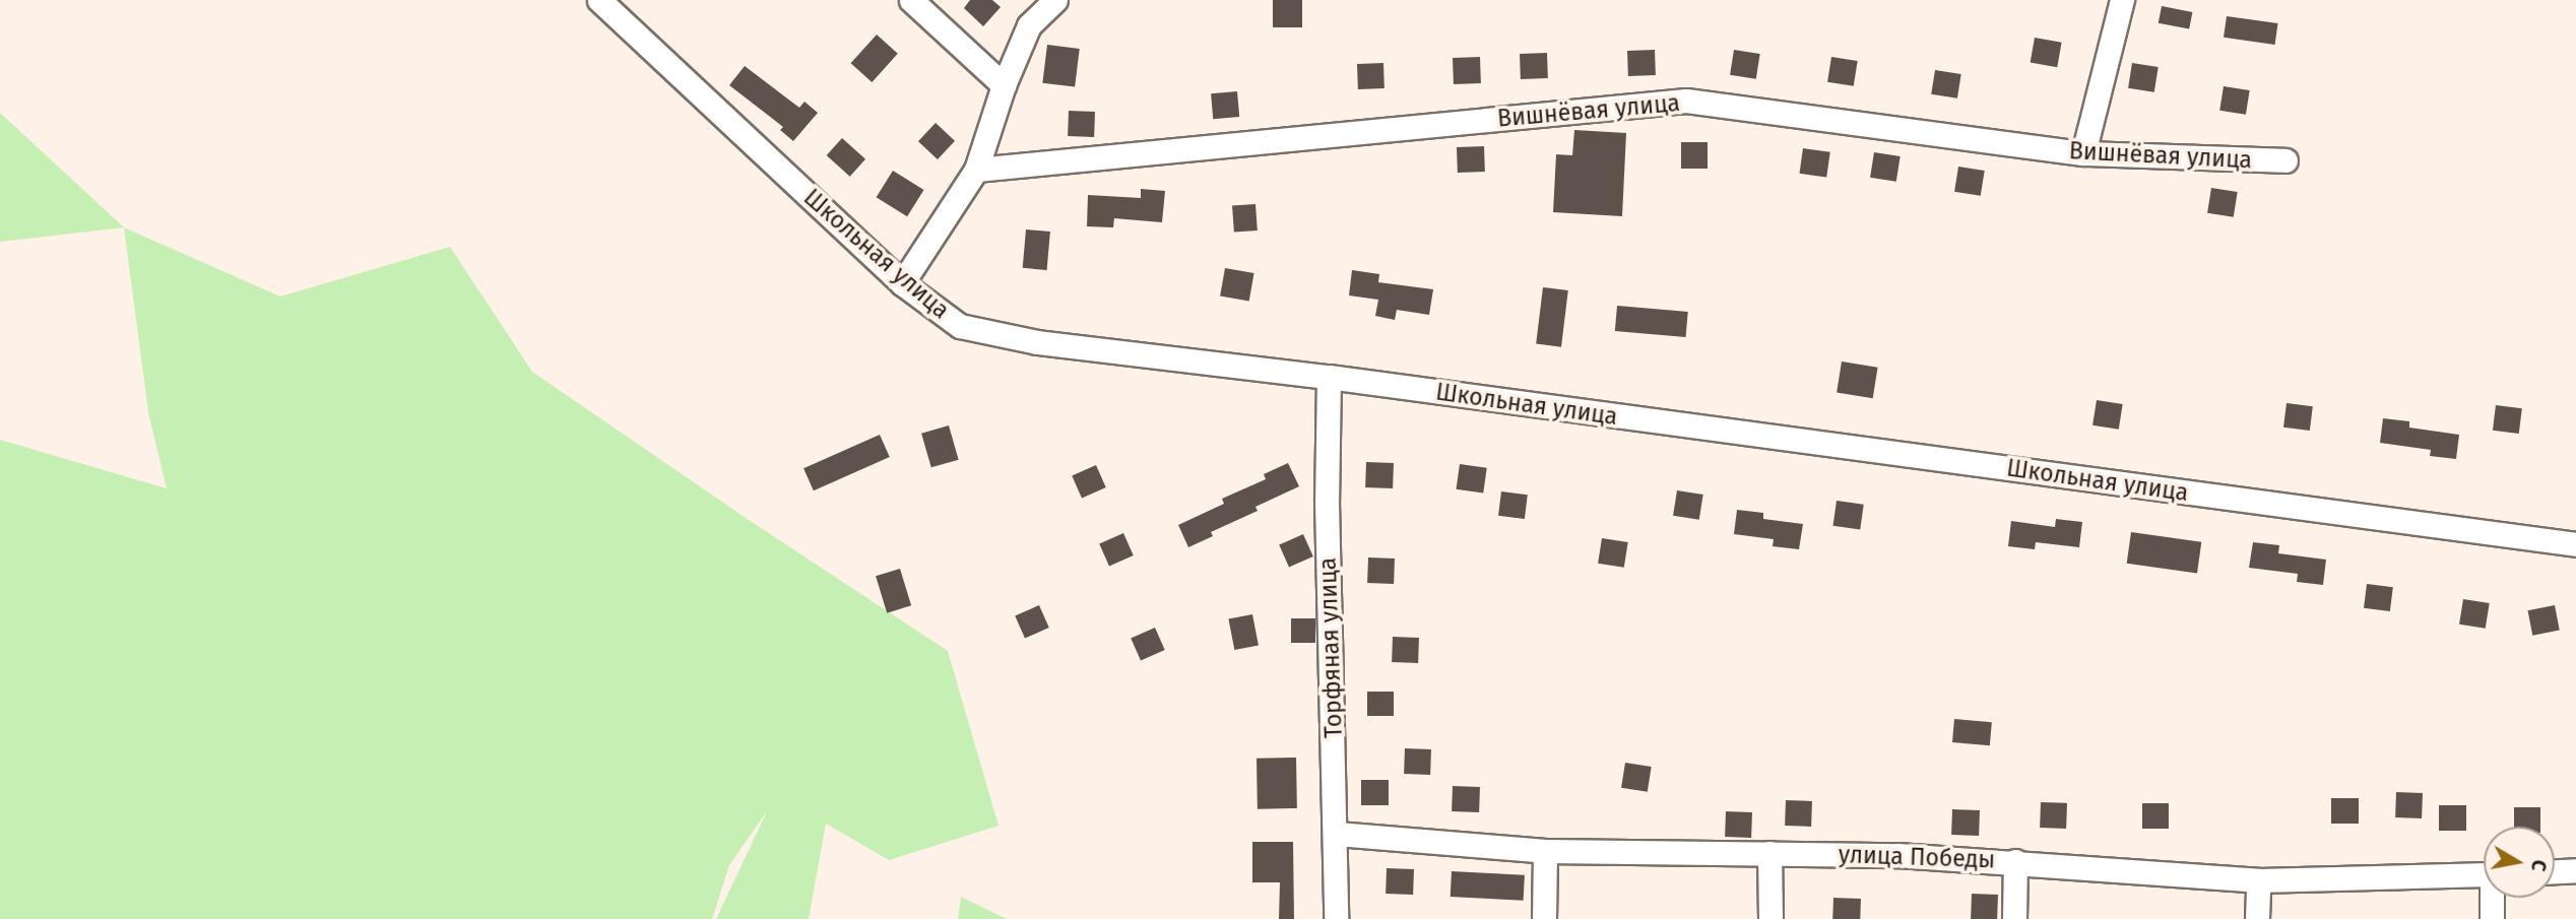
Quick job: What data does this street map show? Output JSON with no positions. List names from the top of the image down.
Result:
{
  "streets": {
    "street": [
      "Вишнёвая улица",
      "Школьная улица",
      "Торфяная улица",
      "улица Победы"
    ]
  },
  "crossings": [
    ["Школьная улица", "Торфяная улица"],
    ["Торфяная улица", "улица Победы"]
  ],
  "north": "right"
}
